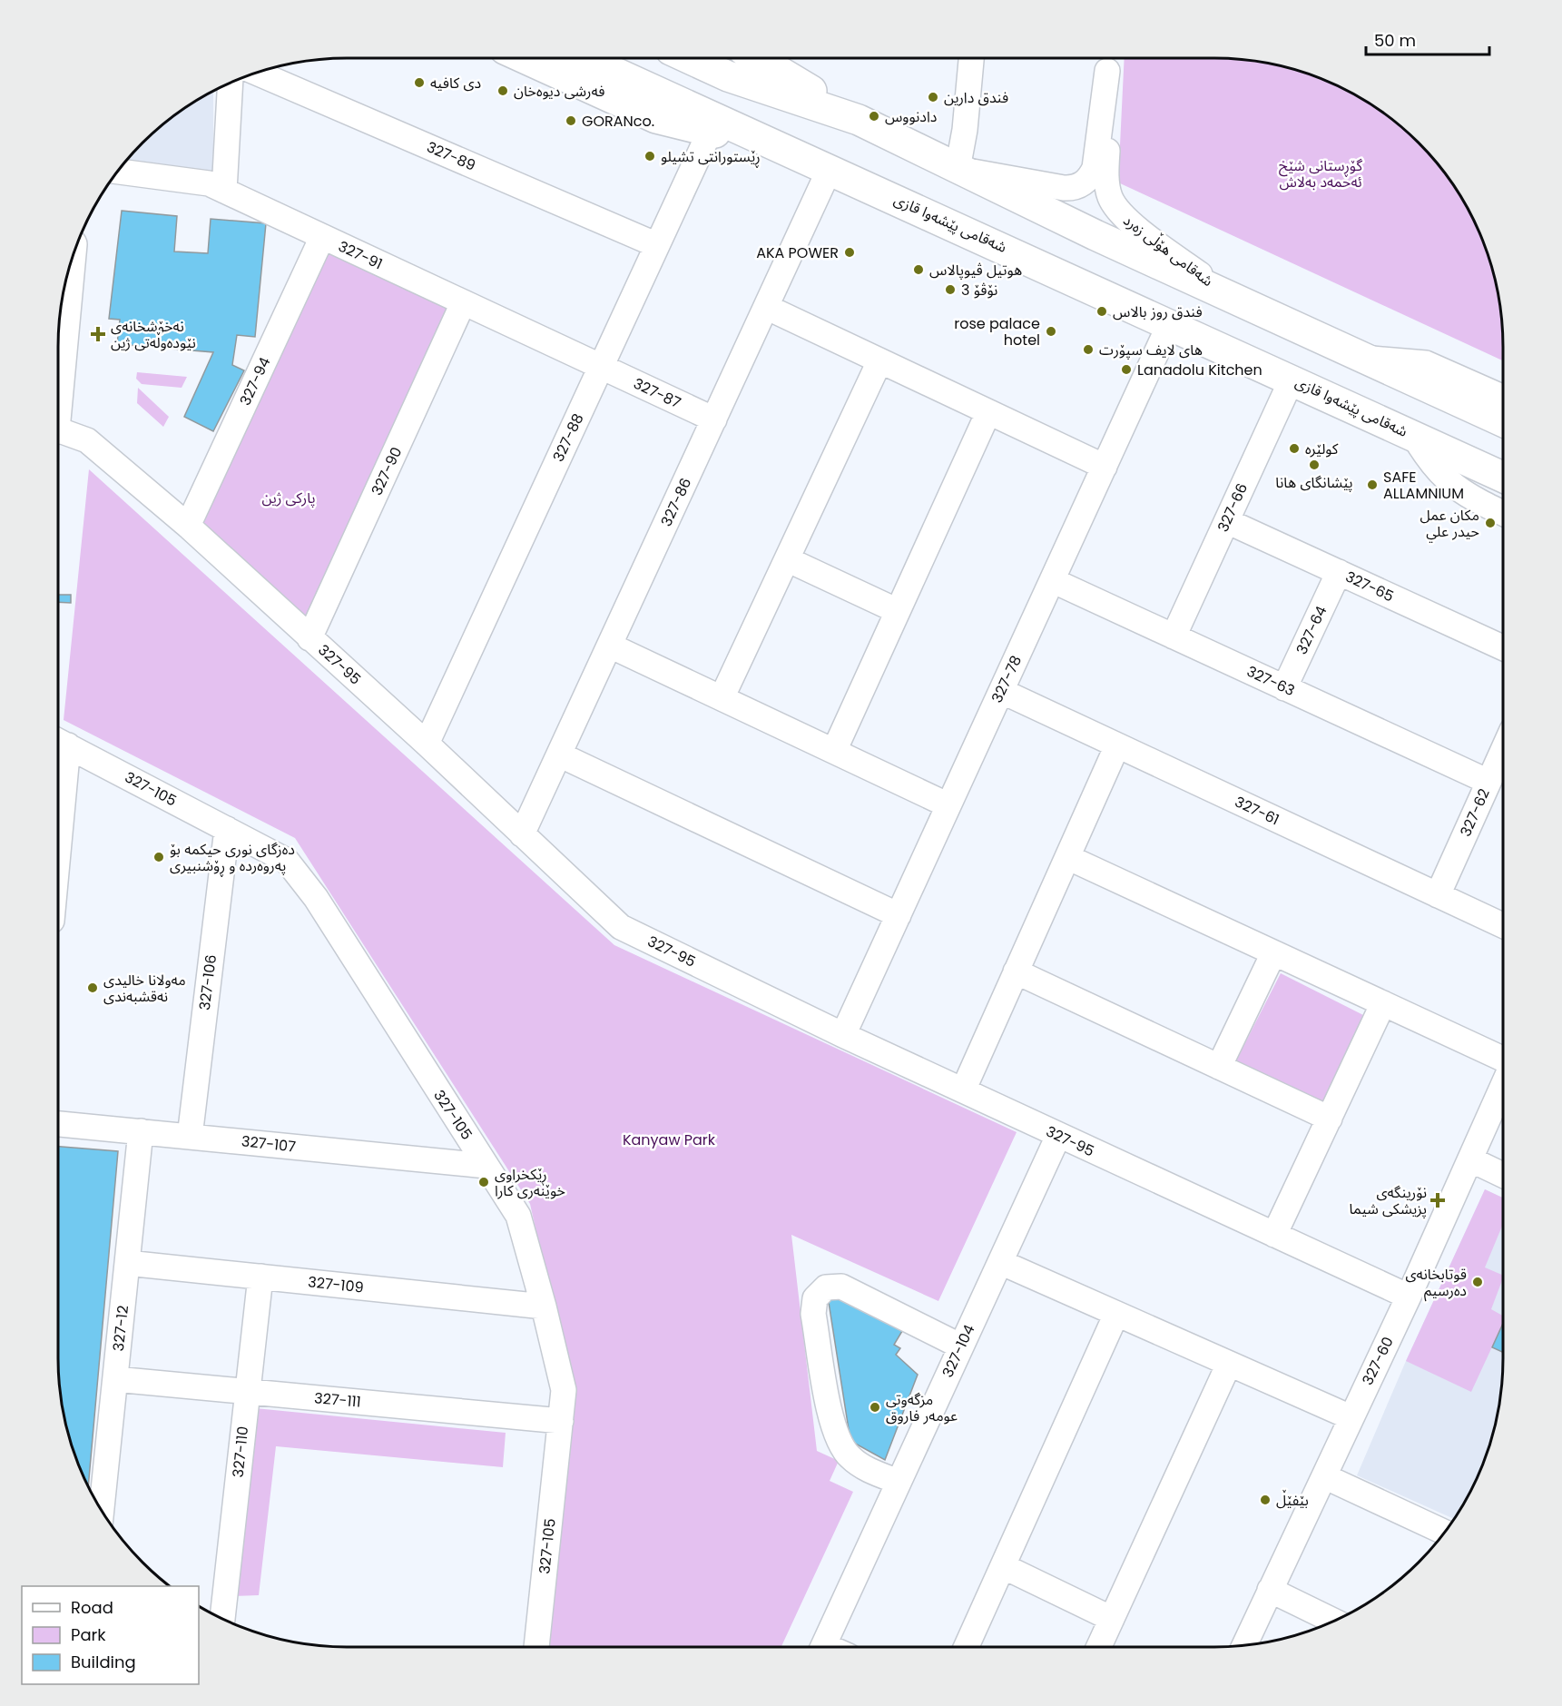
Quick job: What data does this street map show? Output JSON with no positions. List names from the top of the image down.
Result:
{
  "streets": {
    "highway": ["شەقامی پێشەوا قازی"],
    "street": [
      "327-89",
      "شەقامی هۆڵی زەرد",
      "327-91",
      "327-94",
      "327-87",
      "327-88",
      "327-90",
      "327-86",
      "327-66",
      "327-65",
      "327-64",
      "327-95",
      "327-78",
      "327-63",
      "327-105",
      "327-61",
      "327-62",
      "327-106",
      "327-107",
      "327-109",
      "327-12",
      "327-104",
      "327-60",
      "327-111",
      "327-110"
    ]
  },
  "crossings": [
    ["327-89", "327-88"],
    ["شەقامی پێشەوا قازی", "327-86"],
    ["شەقامی پێشەوا قازی", "327-66"],
    ["شەقامی پێشەوا قازی", "327-78"],
    ["327-91", "327-94"],
    ["327-91", "327-87"],
    ["327-91", "327-88"],
    ["327-91", "327-90"],
    ["327-94", "327-95"],
    ["327-87", "327-88"],
    ["327-87", "327-86"],
    ["327-88", "327-95"],
    ["327-90", "327-95"],
    ["327-86", "327-95"],
    ["327-66", "327-65"],
    ["327-66", "327-63"],
    ["327-65", "327-64"],
    ["327-64", "327-63"],
    ["327-95", "327-78"],
    ["327-95", "327-104"],
    ["327-95", "327-60"],
    ["327-78", "327-63"],
    ["327-78", "327-61"],
    ["327-63", "327-62"],
    ["327-105", "327-106"],
    ["327-105", "327-107"],
    ["327-105", "327-109"],
    ["327-105", "327-111"],
    ["327-61", "327-62"],
    ["327-106", "327-107"],
    ["327-107", "327-12"],
    ["327-109", "327-12"],
    ["327-109", "327-110"],
    ["327-12", "327-111"],
    ["327-111", "327-110"]
  ],
  "parks": ["گۆڕستانی شێخ ئەحمەد بەلاش", "پارکی ژین", "Kanyaw Park"],
  "places": {
    "other": [
      "دى كافيه",
      "فەرشی دیوەخان",
      "فندق دارين",
      "دادنووس",
      "GORANco.",
      "ڕێستورانتی تشیلو",
      "AKA POWER",
      "هوتیل ڤیوپالاس",
      "نۆڤۆ 3",
      "فندق روز بالاس",
      "rose palace hotel",
      "های لایف سپۆرت",
      "Lanadolu Kitchen",
      "کولێرە",
      "پێشانگای هانا",
      "SAFE ALLAMNIUM",
      "مكان عمل حيدر علي",
      "دەزگای نوری حیکمە بۆ پەروەردە و ڕۆشنبیری",
      "مەولانا خالیدی نەقشبەندی",
      "ڕێكخراوی خوێنەری كارا",
      "قوتابخانەی دەرسیم",
      "مزگەوتی عومەر فاروق",
      "بێفێڵ"
    ],
    "health": ["نەخۆشخانەی نێودەوڵەتی ژین", "نۆرینگەی پزیشکی شیما"]
  },
  "legend": ["Road", "Park", "Building"],
  "scale_bar": "50 m"
}
